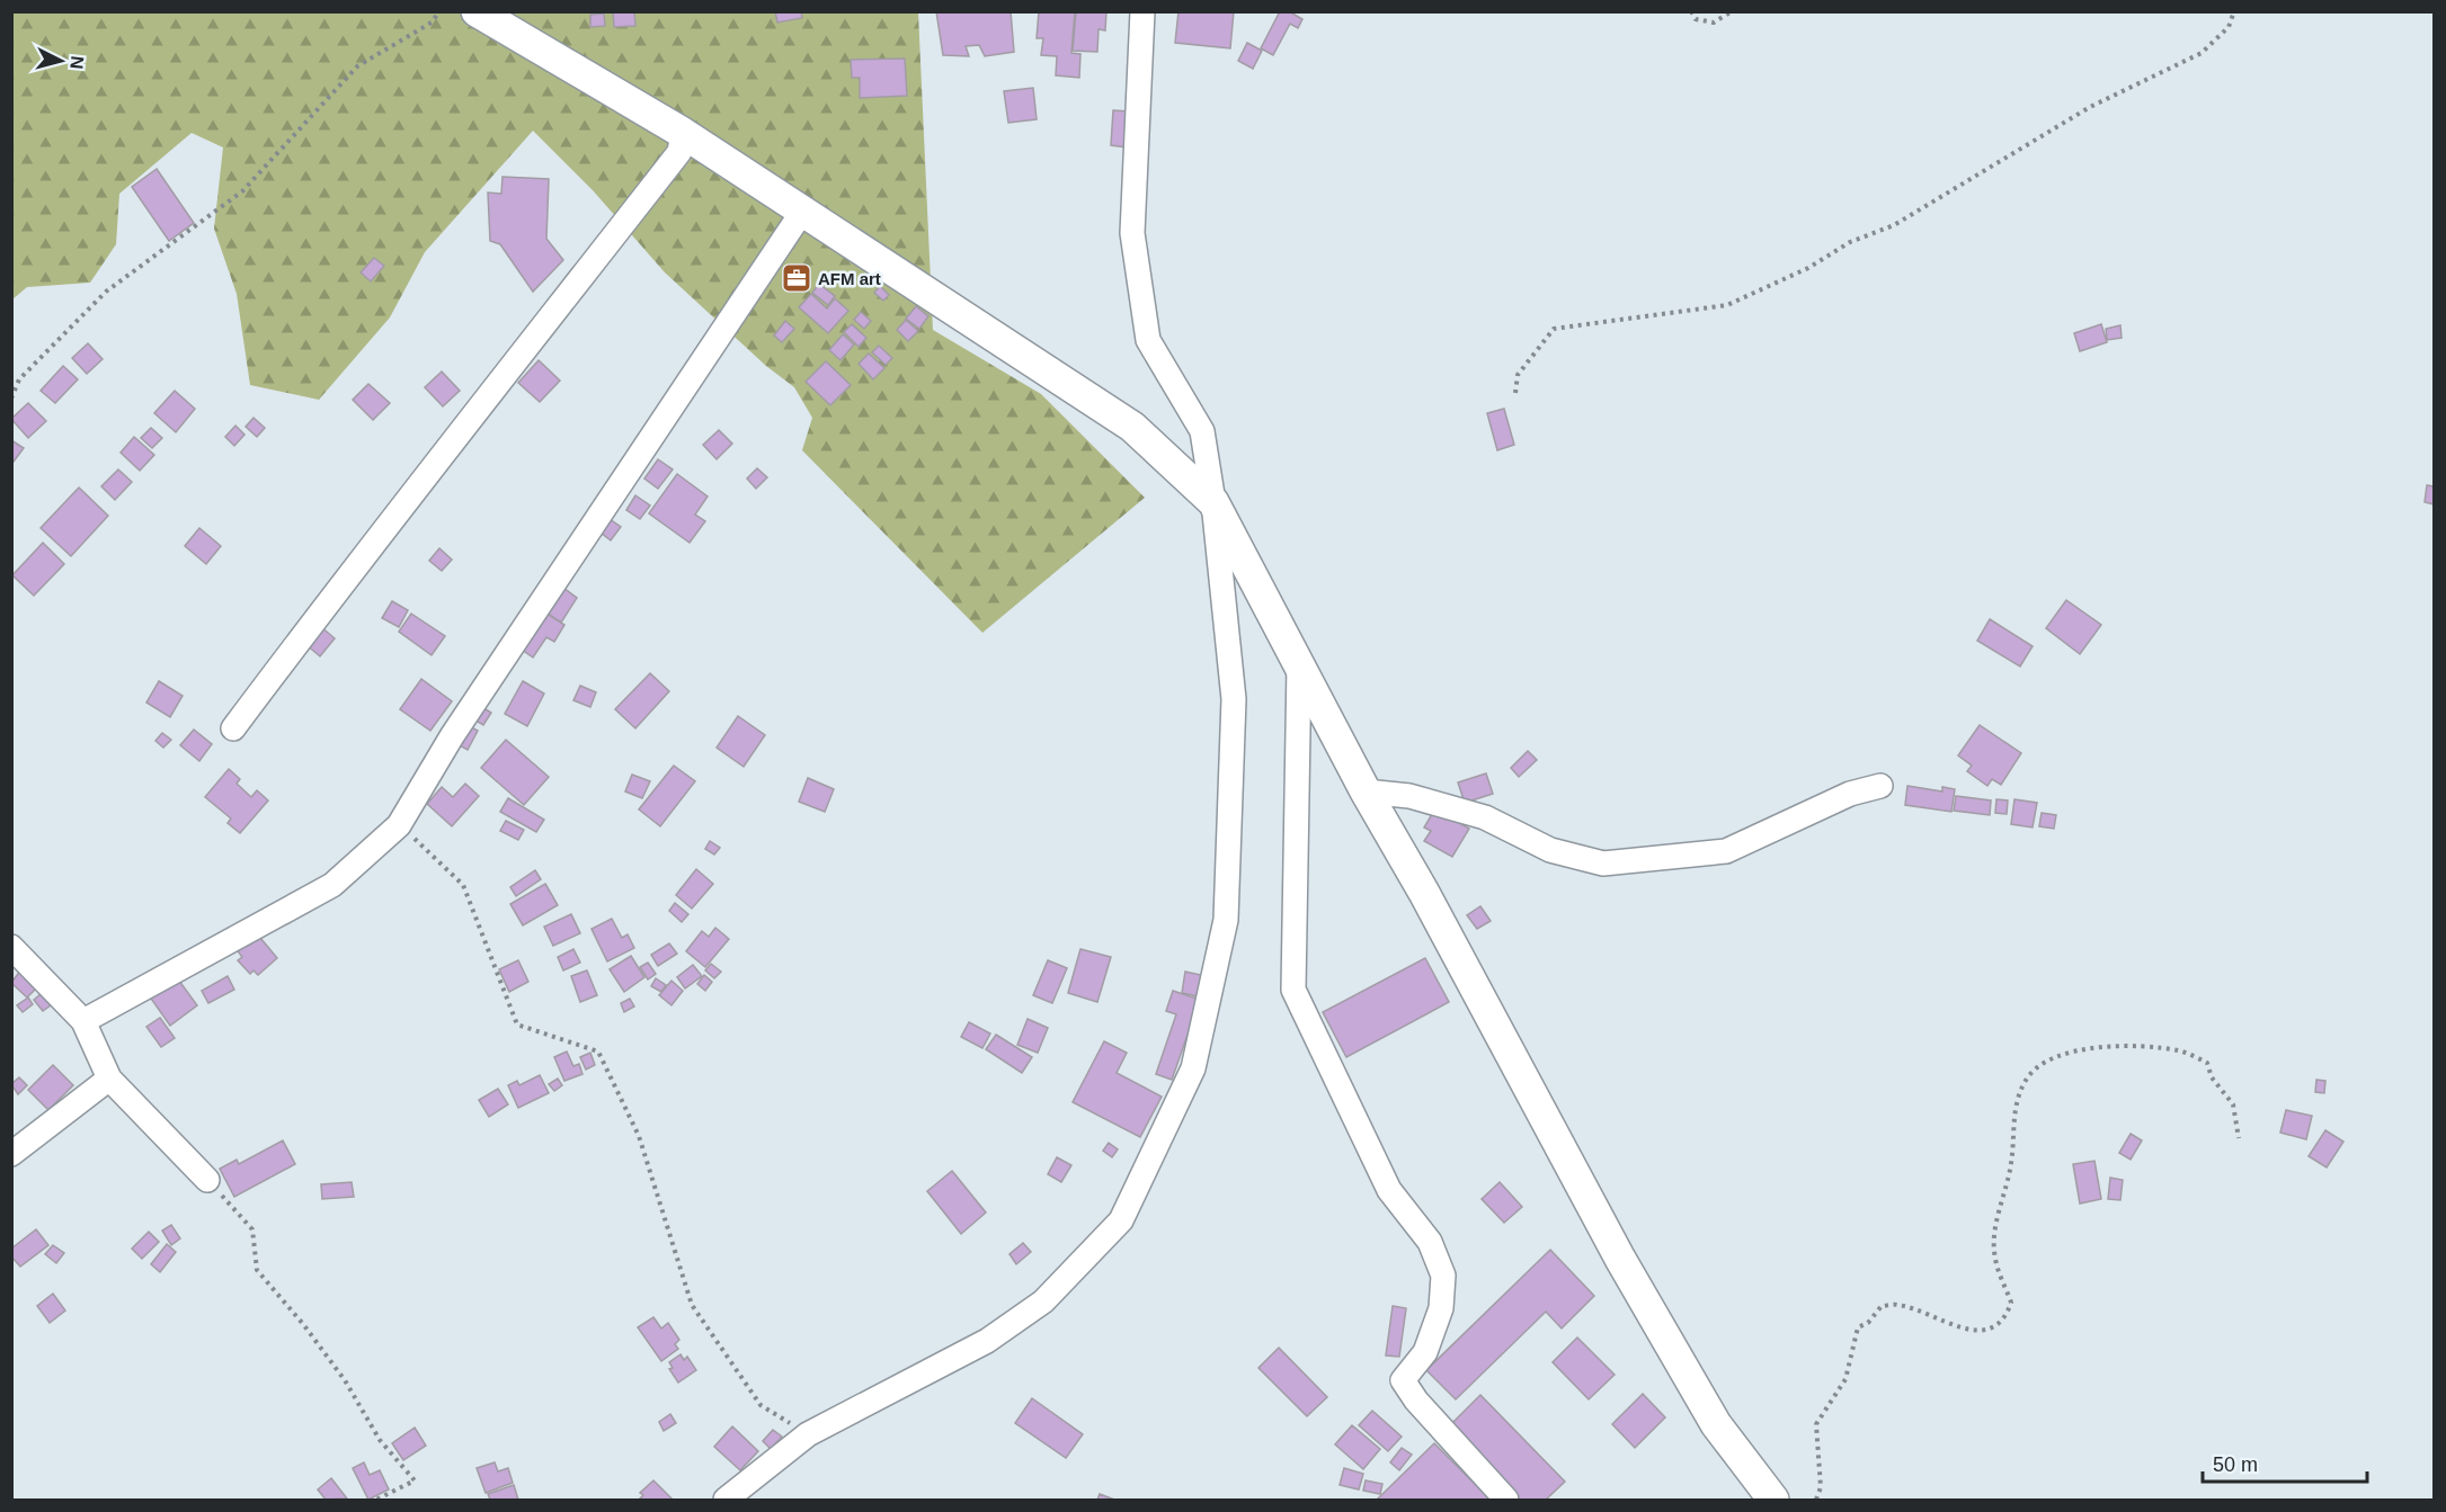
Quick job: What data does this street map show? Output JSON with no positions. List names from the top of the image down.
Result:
{
  "places": {
    "office": ["AFM art"]
  },
  "scale_bar": "50 m",
  "north": "right"
}
